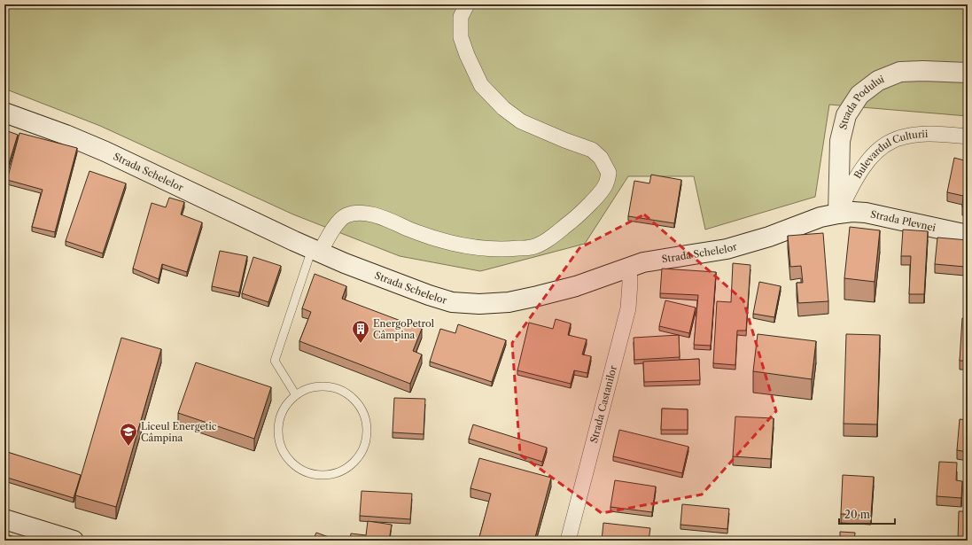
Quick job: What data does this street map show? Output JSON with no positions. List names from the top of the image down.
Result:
{
  "streets": {
    "main road": ["Strada Podului", "Strada Schelelor", "Strada Plevnei"],
    "street": ["Bulevardul Culturii", "Strada Castanilor"]
  },
  "crossings": [
    ["Strada Podului", "Bulevardul Culturii"],
    ["Strada Podului", "Strada Schelelor"],
    ["Strada Podului", "Strada Plevnei"],
    ["Bulevardul Culturii", "Strada Schelelor"],
    ["Bulevardul Culturii", "Strada Plevnei"],
    ["Strada Schelelor", "Strada Plevnei"],
    ["Strada Schelelor", "Strada Castanilor"]
  ],
  "places": {
    "building": ["EnergoPetrol Câmpina"],
    "school or university": ["Liceul Energetic Câmpina"]
  },
  "scale_bar": "20 m"
}
